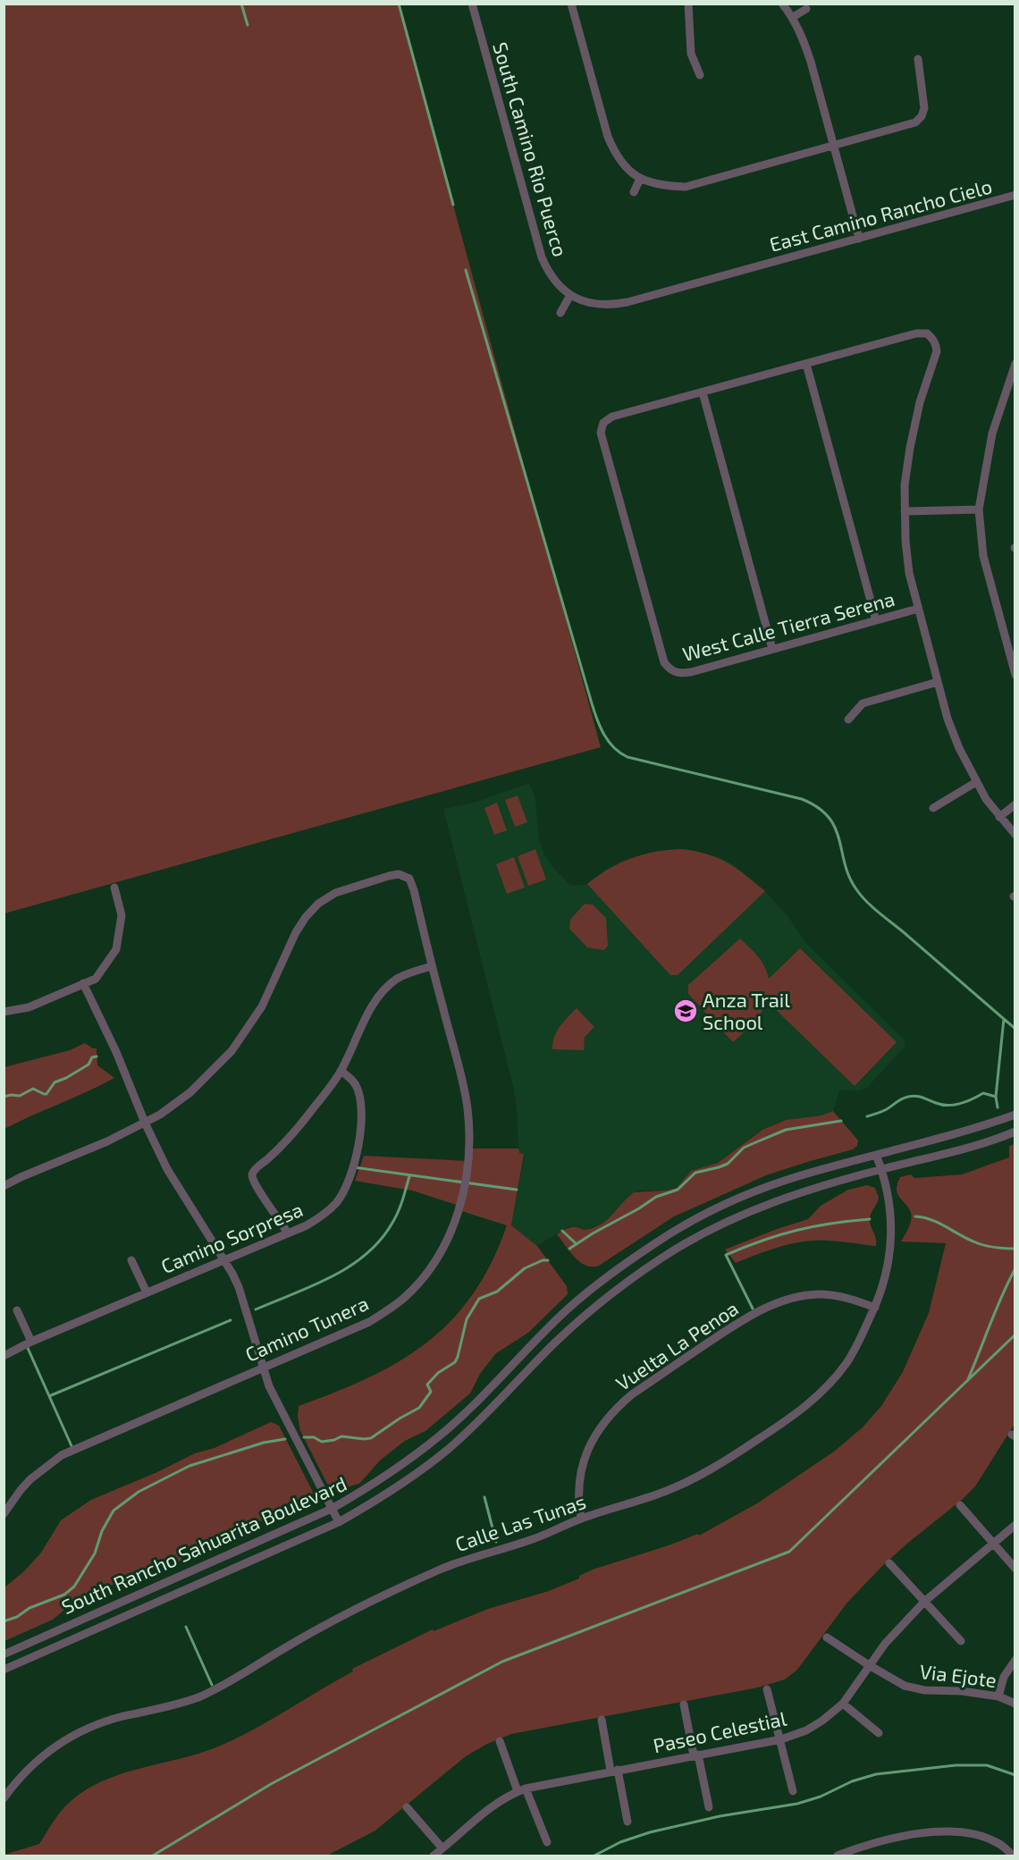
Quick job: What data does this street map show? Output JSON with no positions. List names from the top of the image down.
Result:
{
  "streets": {
    "street": [
      "South Camino Rio Puerco",
      "East Camino Rancho Cielo",
      "West Calle Tierra Serena",
      "Camino Sorpresa",
      "Camino Tunera",
      "Vuelta La Penoa",
      "Calle Las Tunas",
      "South Rancho Sahuarita Boulevard",
      "Via Ejote",
      "Paseo Celestial"
    ]
  },
  "crossings": [
    ["South Camino Rio Puerco", "East Camino Rancho Cielo"],
    ["Vuelta La Penoa", "Calle Las Tunas"],
    ["Calle Las Tunas", "South Rancho Sahuarita Boulevard"],
    ["Via Ejote", "Paseo Celestial"]
  ],
  "places": {
    "school or university": ["Anza Trail School"]
  }
}
